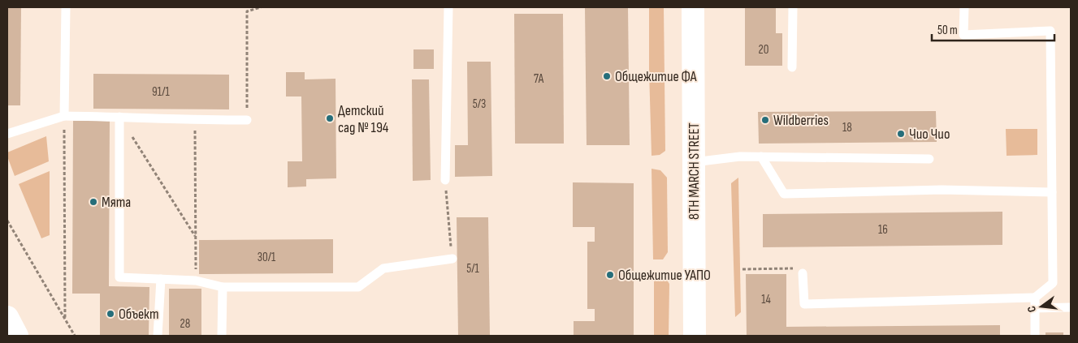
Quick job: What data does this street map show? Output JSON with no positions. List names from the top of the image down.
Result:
{
  "streets": {
    "main road": ["8TH MARCH STREET"]
  },
  "places": [
    "Общежитие ФА",
    "Детский сад № 194",
    "Wildberries",
    "Чио Чио",
    "Мята",
    "Общежитие УАПО",
    "Объект"
  ],
  "house_numbers": [
    "20",
    "7А",
    "91/1",
    "5/3",
    "18",
    "16",
    "30/1",
    "5/1",
    "14",
    "28"
  ],
  "scale_bar": "50 m",
  "north": "left"
}
